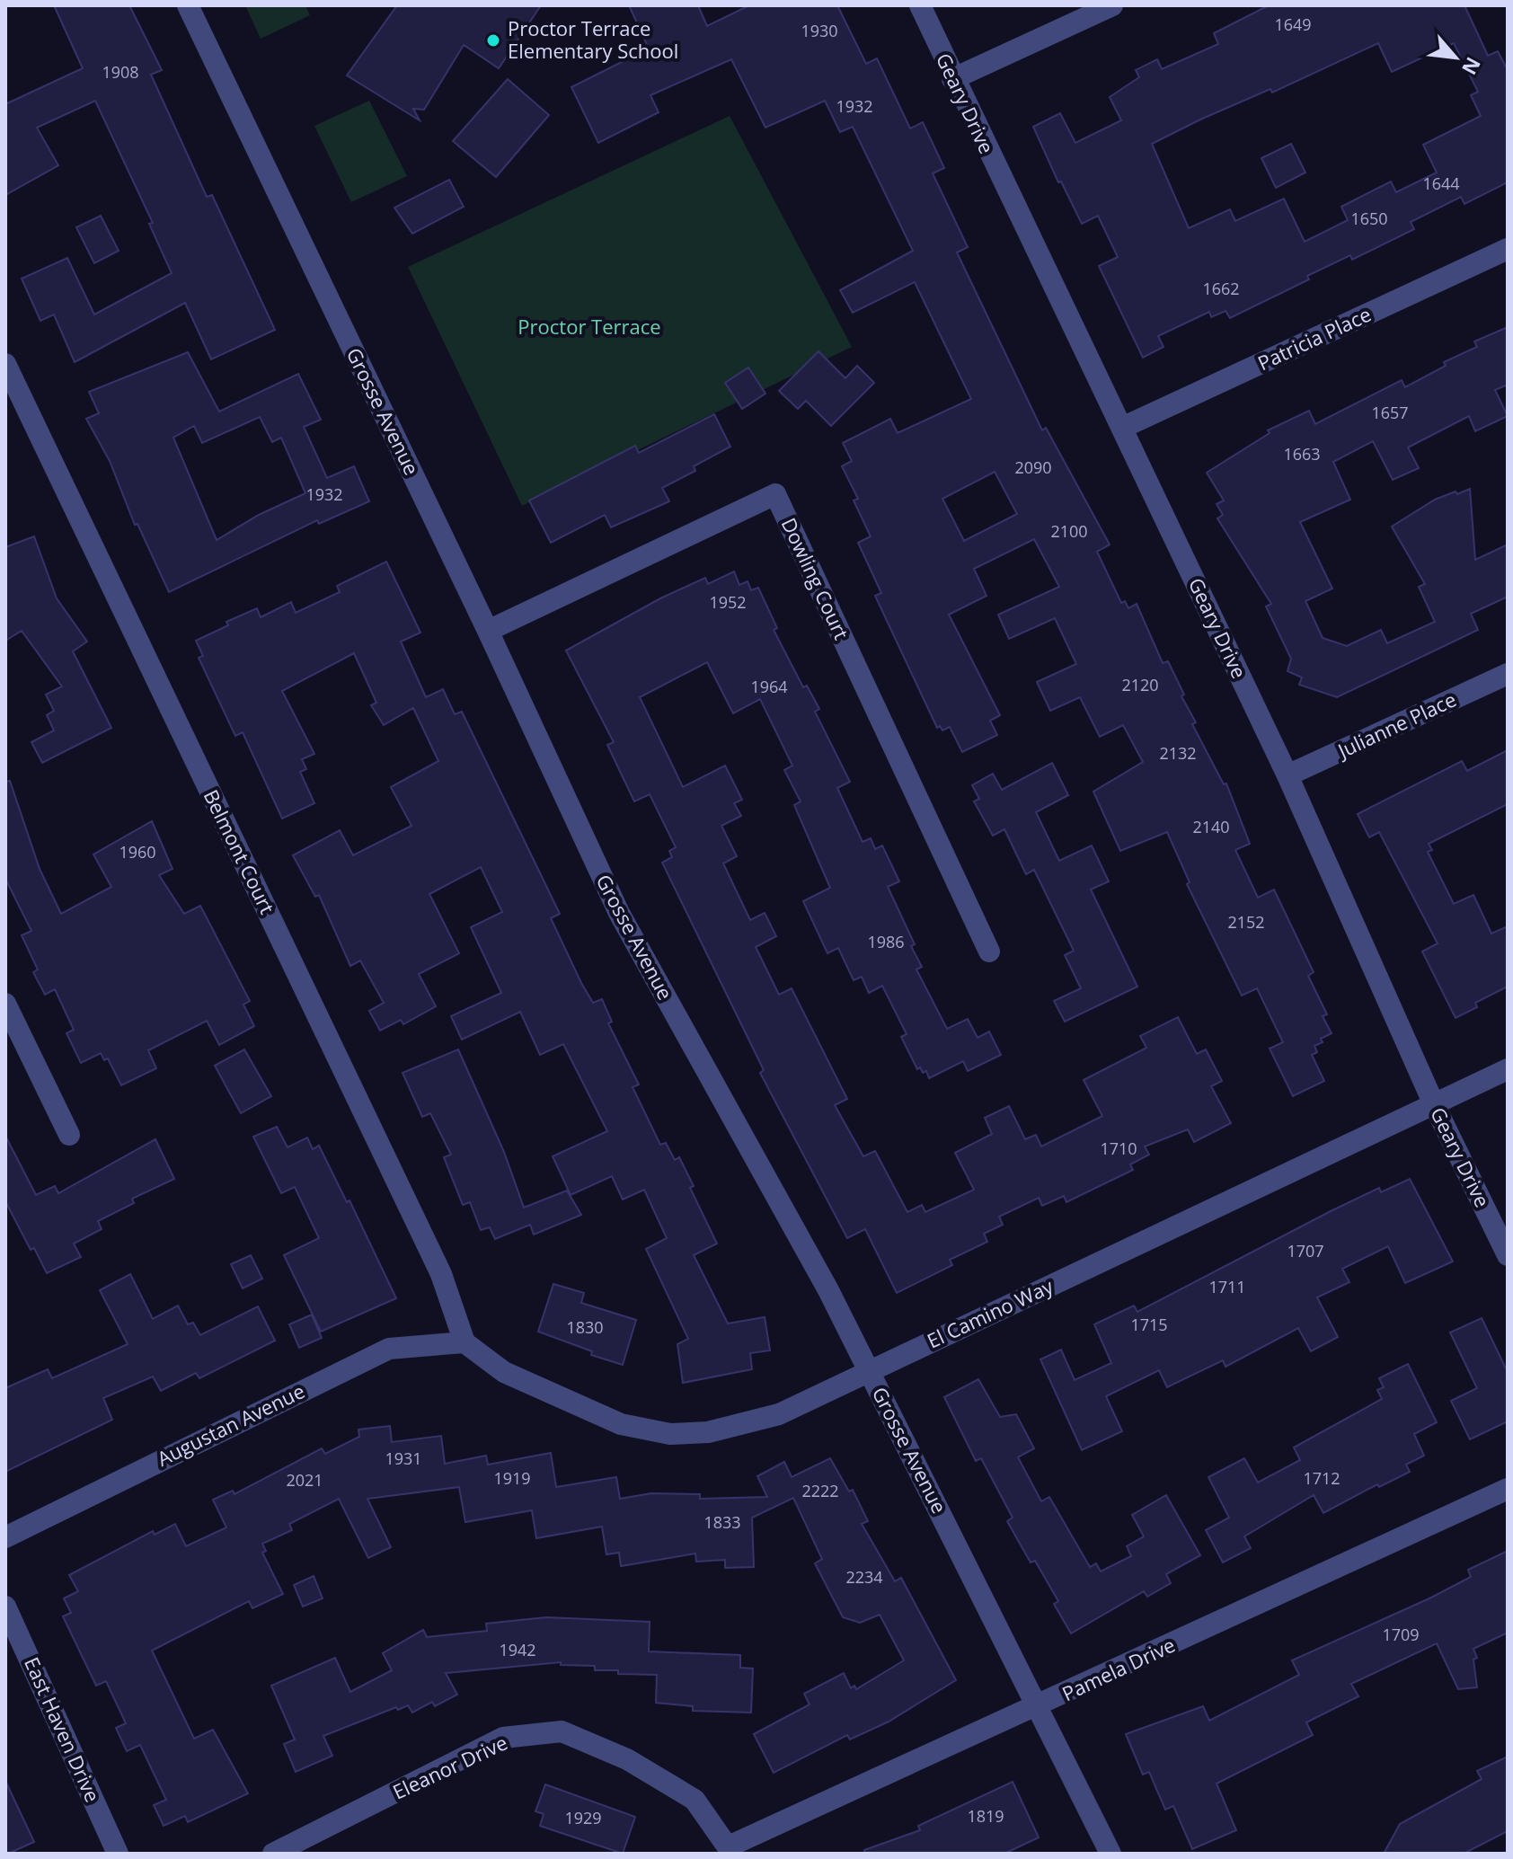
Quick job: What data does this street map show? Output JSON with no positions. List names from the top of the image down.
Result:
{
  "streets": {
    "street": [
      "Geary Drive",
      "Patricia Place",
      "Grosse Avenue",
      "Dowling Court",
      "Julianne Place",
      "Belmont Court",
      "El Camino Way",
      "Augustan Avenue",
      "Pamela Drive",
      "East Haven Drive",
      "Eleanor Drive"
    ]
  },
  "crossings": [
    ["Geary Drive", "Patricia Place"],
    ["Geary Drive", "Julianne Place"],
    ["Geary Drive", "El Camino Way"],
    ["Grosse Avenue", "Dowling Court"],
    ["Grosse Avenue", "El Camino Way"],
    ["Grosse Avenue", "Pamela Drive"],
    ["Belmont Court", "El Camino Way"],
    ["Belmont Court", "Augustan Avenue"],
    ["El Camino Way", "Augustan Avenue"],
    ["Pamela Drive", "Eleanor Drive"]
  ],
  "parks": ["Proctor Terrace"],
  "places": ["Proctor Terrace Elementary School"],
  "house_numbers": [
    "1649",
    "1930",
    "1908",
    "1932",
    "1644",
    "1650",
    "1662",
    "1657",
    "1663",
    "2090",
    "1932",
    "2100",
    "1952",
    "2120",
    "1964",
    "2132",
    "2140",
    "1960",
    "2152",
    "1986",
    "1710",
    "1707",
    "1711",
    "1715",
    "1830",
    "1931",
    "1919",
    "1712",
    "2021",
    "2222",
    "1833",
    "2234",
    "1709",
    "1942",
    "1819",
    "1929"
  ],
  "north": "bottom right"
}
